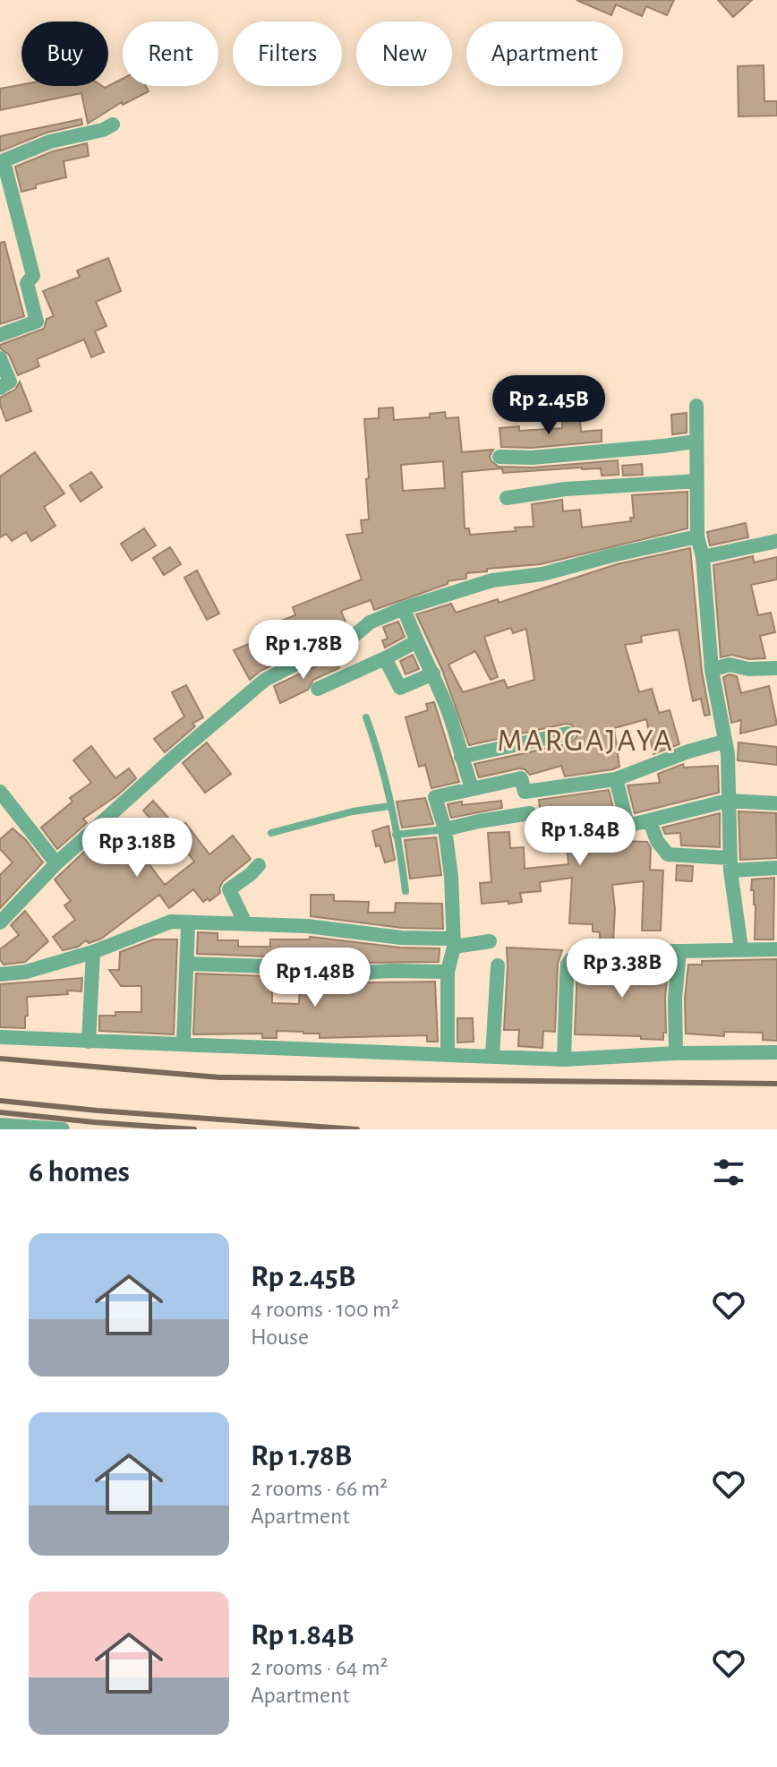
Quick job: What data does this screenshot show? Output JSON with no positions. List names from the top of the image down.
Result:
{
  "districts": ["MARGAJAYA"],
  "page": {
    "chip": [
      "Buy",
      "Rent",
      "Filters",
      "New",
      "Apartment"
    ],
    "price": [
      "Rp 2.45B",
      "Rp 1.78B",
      "Rp 1.84B",
      "Rp 3.18B",
      "Rp 3.38B",
      "Rp 1.48B"
    ],
    "heading": "6 homes",
    "list": [
      {
        "name": "Rp 2.45B",
        "note": "4 rooms · 100 m² · House"
      },
      {
        "name": "Rp 1.78B",
        "note": "2 rooms · 66 m² · Apartment"
      },
      {
        "name": "Rp 1.84B",
        "note": "2 rooms · 64 m² · Apartment"
      }
    ]
  }
}
